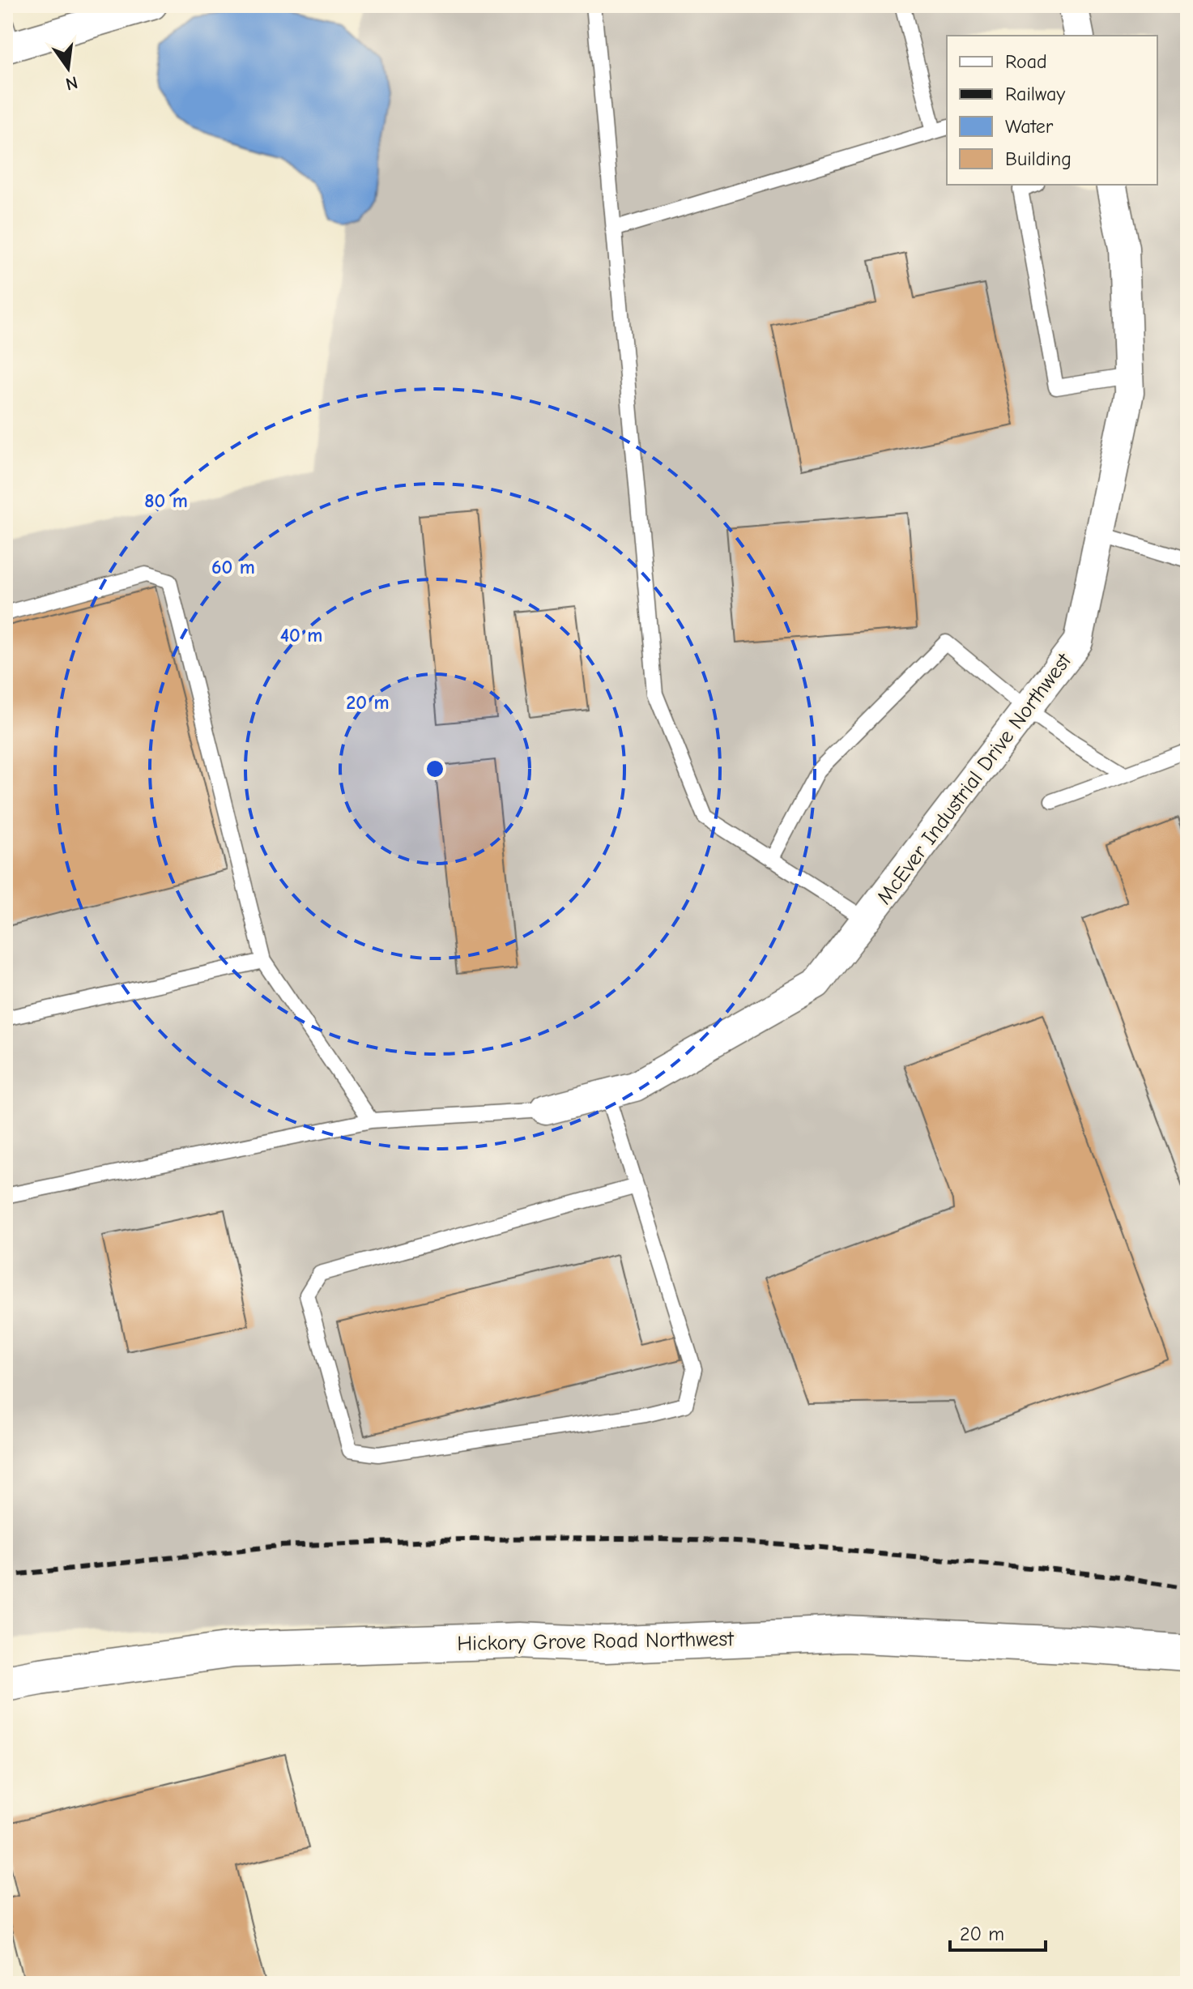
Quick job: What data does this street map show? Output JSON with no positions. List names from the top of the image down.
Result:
{
  "streets": {
    "street": ["McEver Industrial Drive Northwest", "Hickory Grove Road Northwest"]
  },
  "legend": [
    "Road",
    "Railway",
    "Water",
    "Building"
  ],
  "scale_bar": "20 m",
  "north": "bottom",
  "rings": [
    "80 m",
    "60 m",
    "40 m",
    "20 m"
  ]
}
